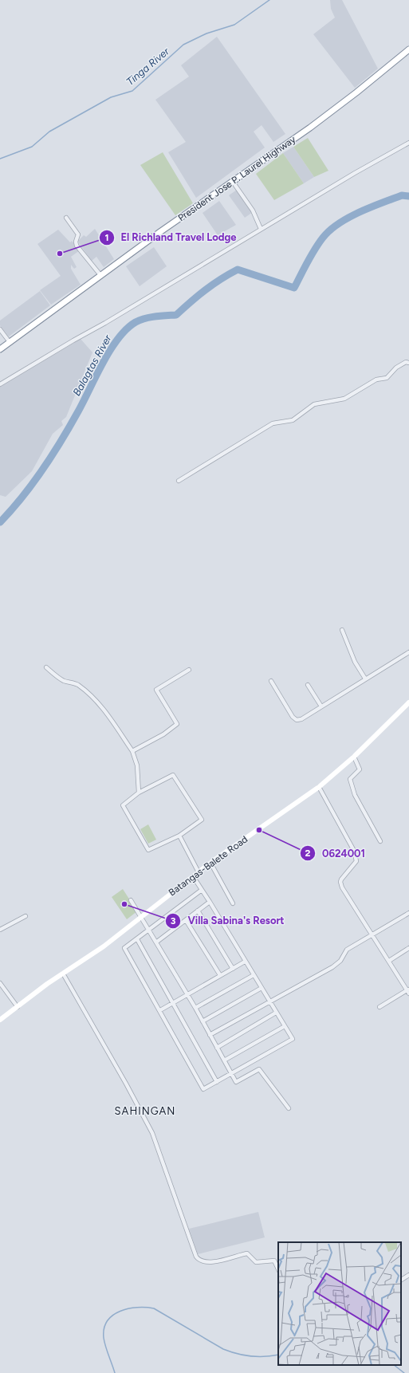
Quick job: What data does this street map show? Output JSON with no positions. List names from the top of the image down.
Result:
{
  "streets": {
    "highway": ["President Jose P. Laurel Highway"],
    "main road": ["Batangas-Balete Road"]
  },
  "districts": ["SAHINGAN"],
  "water": ["Tinga River", "Balagtas River"],
  "places": ["El Richland Travel Lodge", "0624001", "Villa Sabina's Resort"]
}
